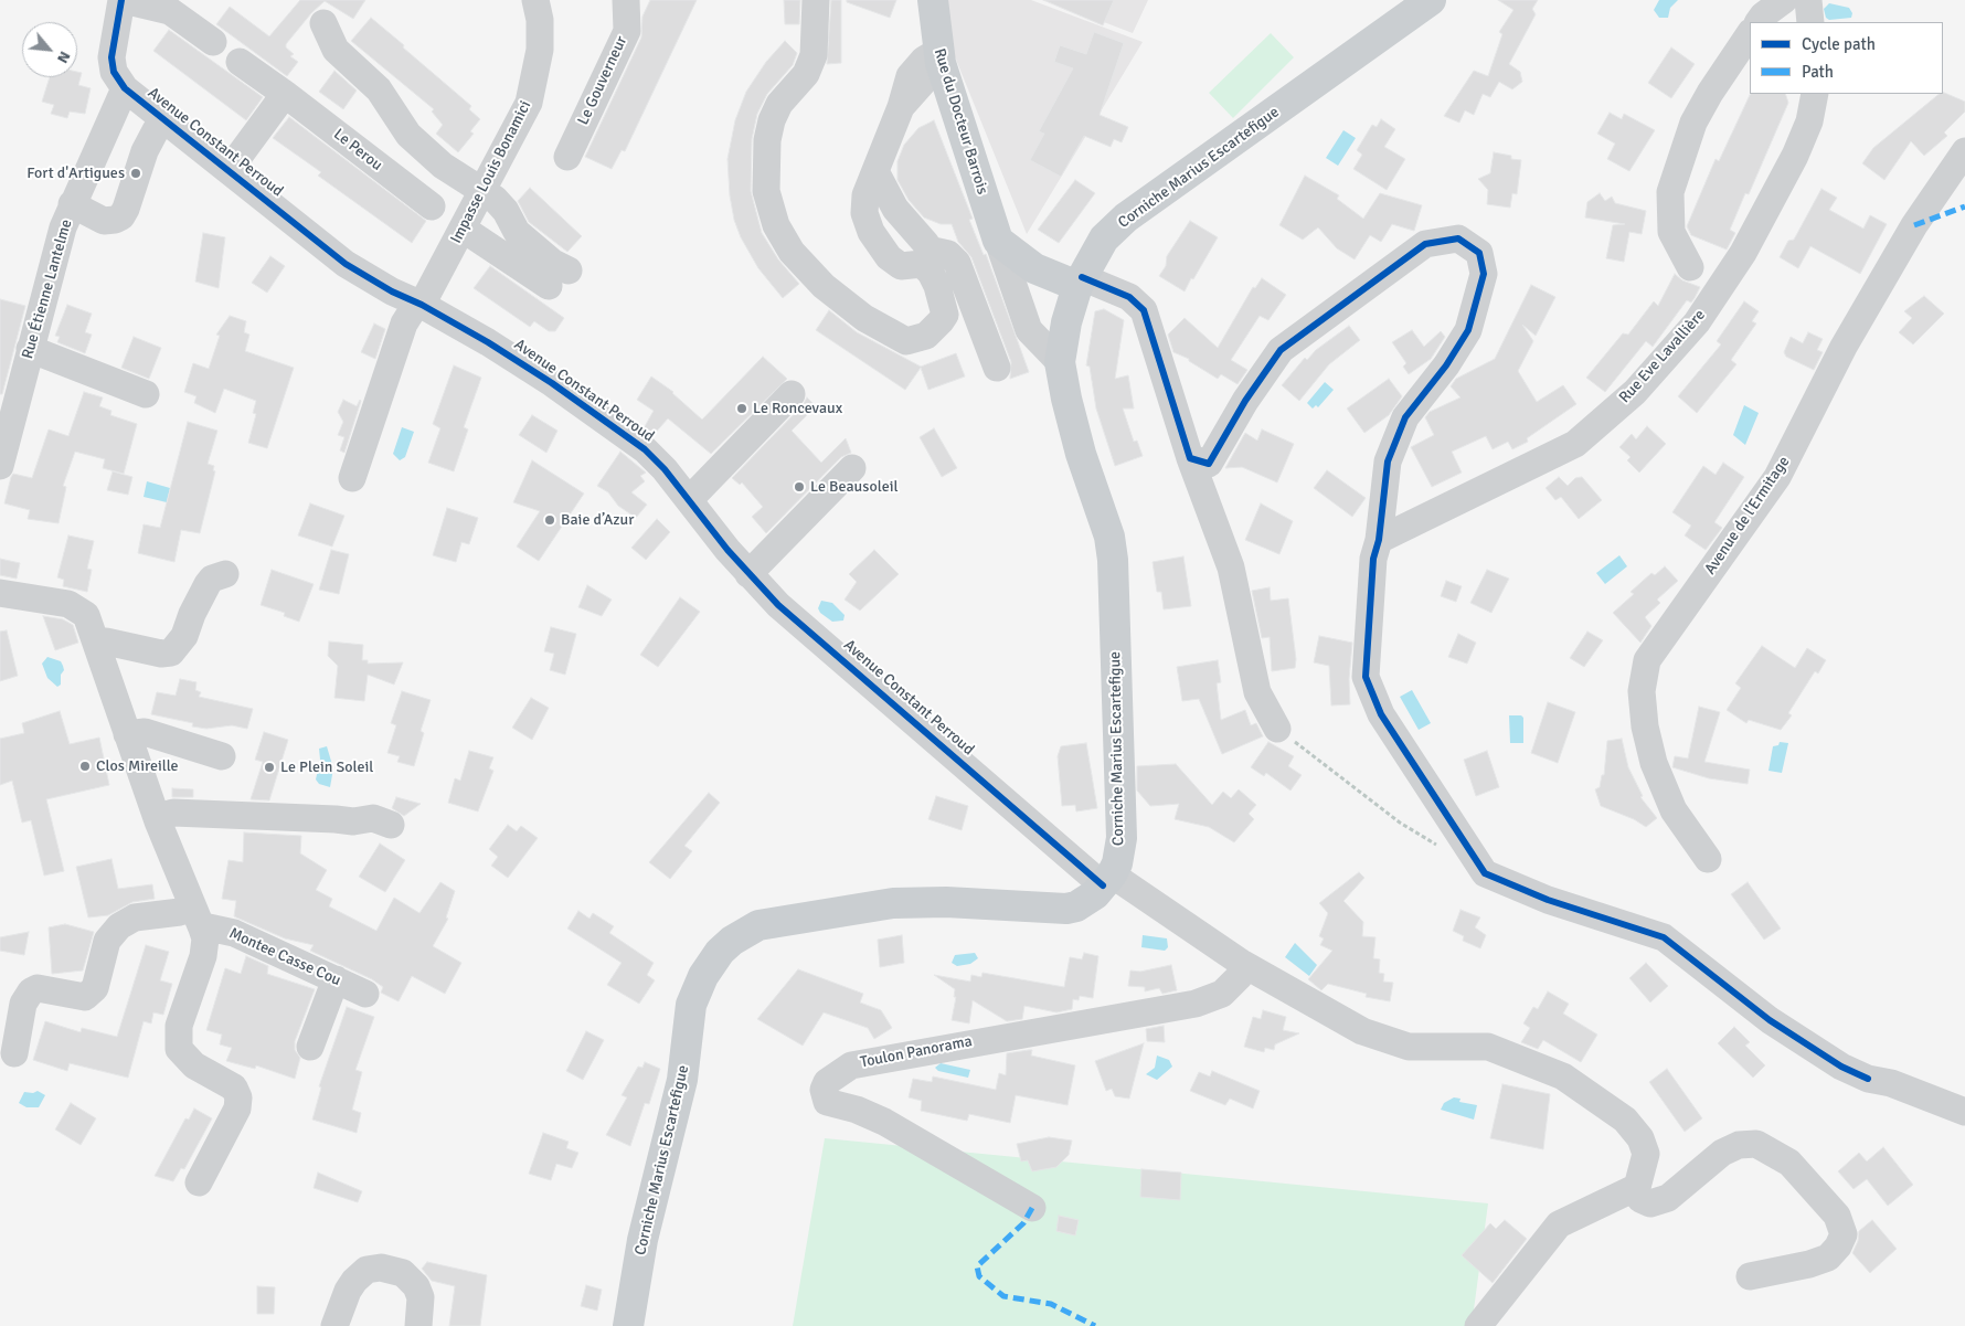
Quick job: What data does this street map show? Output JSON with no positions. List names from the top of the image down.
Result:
{
  "streets": {
    "main road": ["Rue du Docteur Barrois", "Corniche Marius Escartefigue"],
    "street": [
      "Le Gouverneur",
      "Avenue Constant Perroud",
      "Le Perou",
      "Impasse Louis Bonamici",
      "Rue Étienne Lantelme",
      "Rue Eve Lavallière",
      "Avenue de l'Ermitage",
      "Montee Casse Cou",
      "Toulon Panorama"
    ]
  },
  "crossings": [
    ["Rue du Docteur Barrois", "Corniche Marius Escartefigue"],
    ["Avenue Constant Perroud", "Corniche Marius Escartefigue"],
    ["Avenue Constant Perroud", "Impasse Louis Bonamici"],
    ["Avenue Constant Perroud", "Rue Étienne Lantelme"],
    ["Avenue Constant Perroud", "Toulon Panorama"]
  ],
  "places": [
    "Fort d'Artigues",
    "Le Roncevaux",
    "Le Beausoleil",
    "Baie d’Azur",
    "Clos Mireille",
    "Le Plein Soleil"
  ],
  "legend": ["Cycle path", "Path"],
  "north": "bottom right"
}
